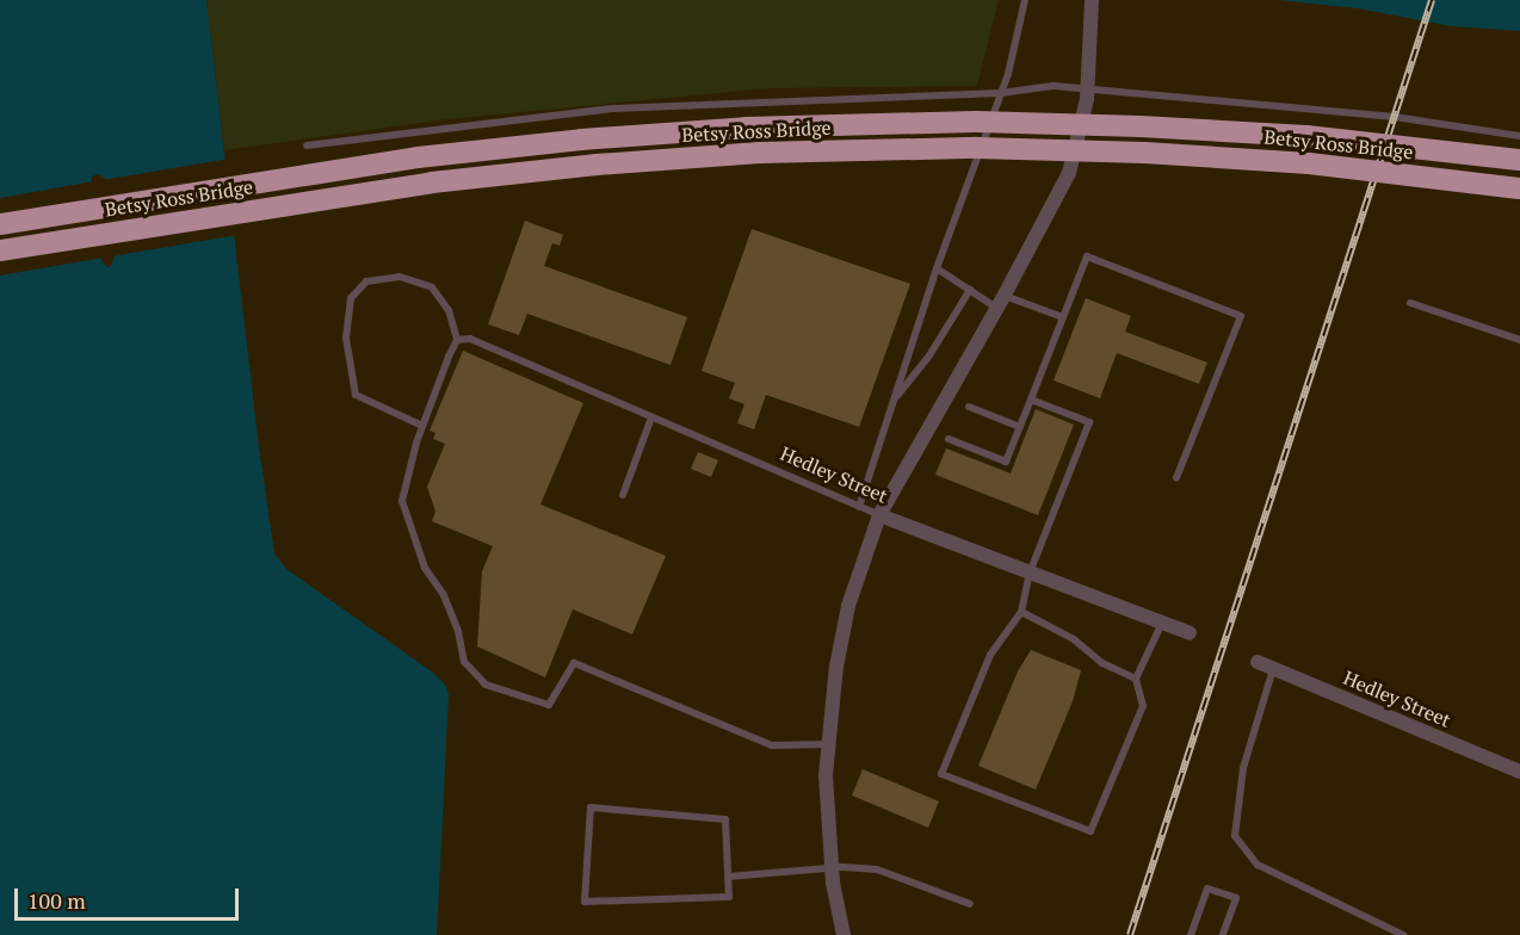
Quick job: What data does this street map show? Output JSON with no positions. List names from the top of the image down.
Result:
{
  "streets": {
    "highway": ["Betsy Ross Bridge"],
    "street": ["Hedley Street"]
  },
  "scale_bar": "100 m"
}
